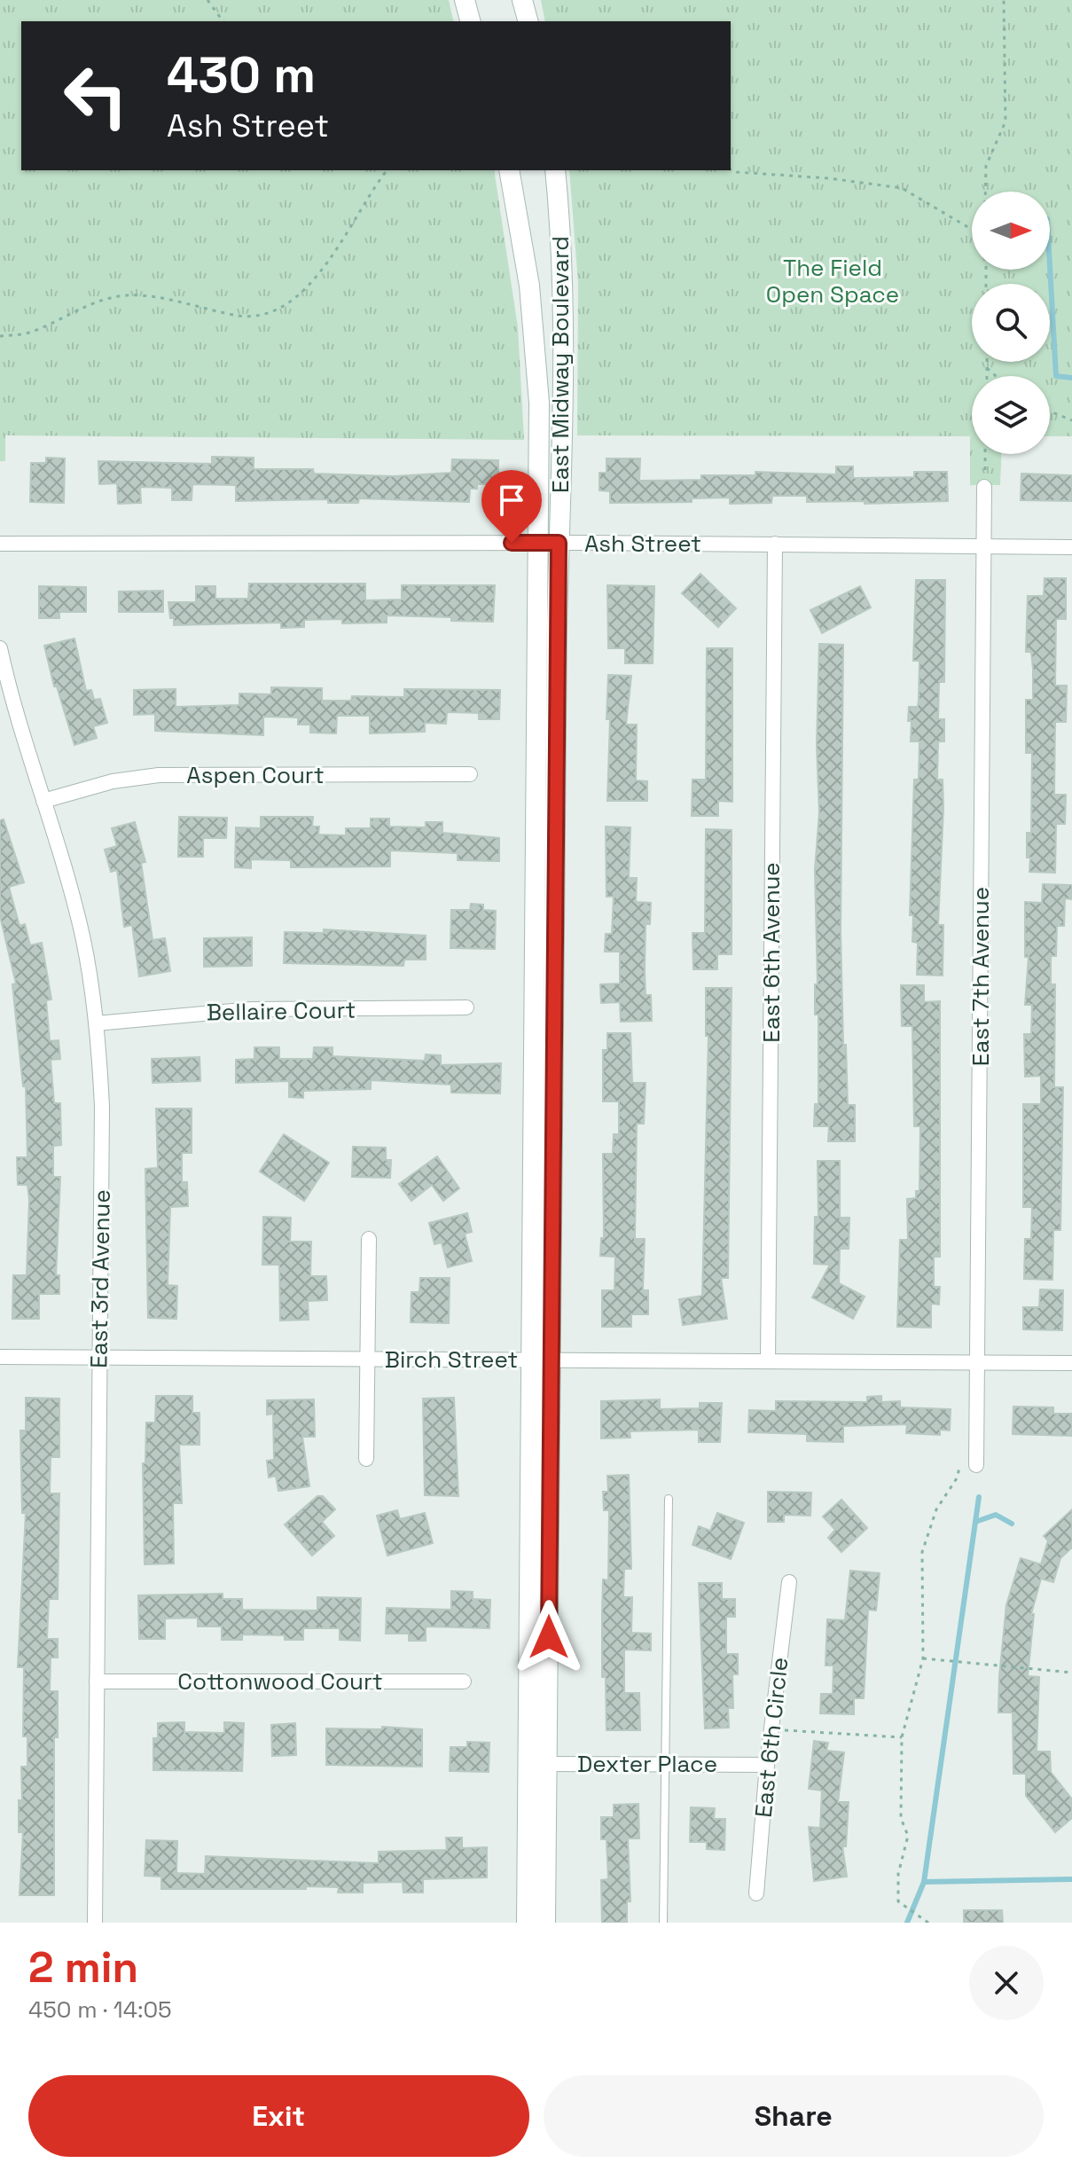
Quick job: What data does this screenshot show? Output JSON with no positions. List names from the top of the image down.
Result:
{
  "streets": {
    "main road": ["East Midway Boulevard"],
    "street": [
      "Ash Street",
      "Aspen Court",
      "East 6th Avenue",
      "East 7th Avenue",
      "Bellaire Court",
      "East 3rd Avenue",
      "Birch Street",
      "Cottonwood Court",
      "East 6th Circle",
      "Dexter Place"
    ]
  },
  "crossings": [
    ["East Midway Boulevard", "Ash Street"],
    ["East Midway Boulevard", "Birch Street"],
    ["East Midway Boulevard", "Dexter Place"],
    ["Ash Street", "East 6th Avenue"],
    ["Ash Street", "East 7th Avenue"],
    ["Aspen Court", "East 3rd Avenue"],
    ["East 6th Avenue", "Birch Street"],
    ["East 7th Avenue", "Birch Street"],
    ["Bellaire Court", "East 3rd Avenue"],
    ["East 3rd Avenue", "Birch Street"],
    ["East 3rd Avenue", "Cottonwood Court"],
    ["East 6th Circle", "Dexter Place"]
  ],
  "parks": ["The Field Open Space"],
  "north": "right",
  "page": {
    "turn": ["430 m", "Ash Street"],
    "heading": ["2 min", "450 m · 14:05"],
    "buttons": ["Exit", "Share"]
  }
}
